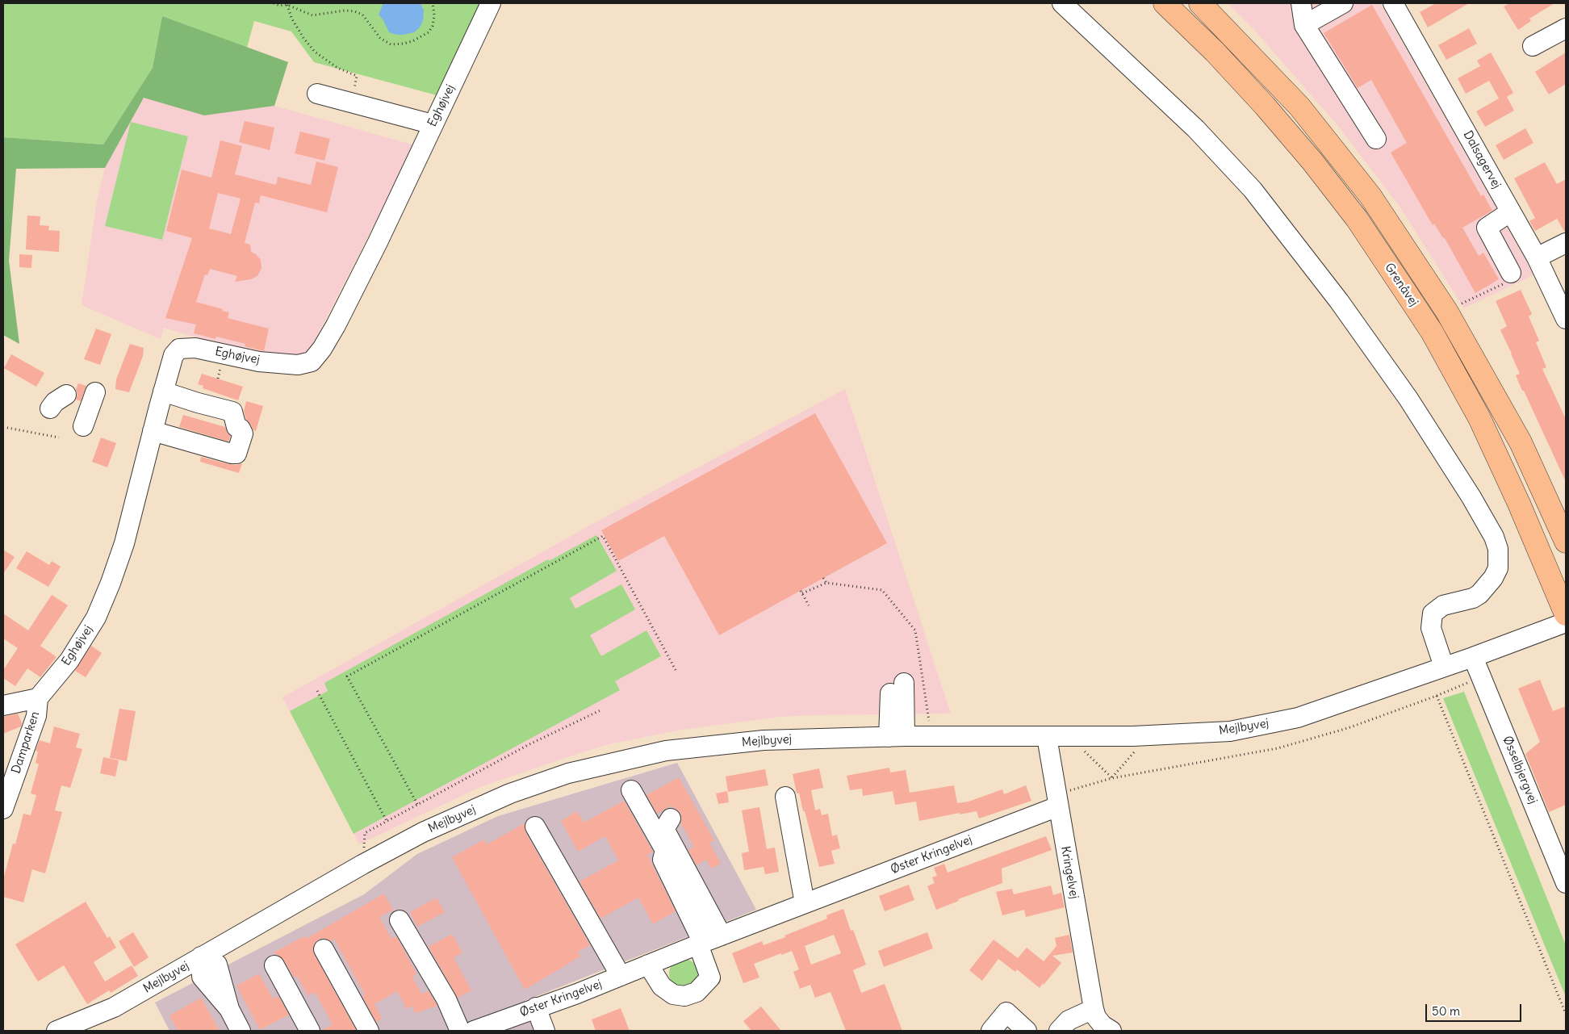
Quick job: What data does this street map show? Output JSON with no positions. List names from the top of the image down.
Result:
{
  "streets": {
    "main road": ["Grenåvej"],
    "street": [
      "Eghøjvej",
      "Dalsagervej",
      "Mejlbyvej",
      "Damparken",
      "Øsselbjergvej",
      "Øster Kringelvej",
      "Kringelvej"
    ]
  },
  "crossings": [
    ["Eghøjvej", "Damparken"],
    ["Mejlbyvej", "Øsselbjergvej"],
    ["Mejlbyvej", "Kringelvej"],
    ["Øster Kringelvej", "Kringelvej"]
  ],
  "scale_bar": "50 m"
}
